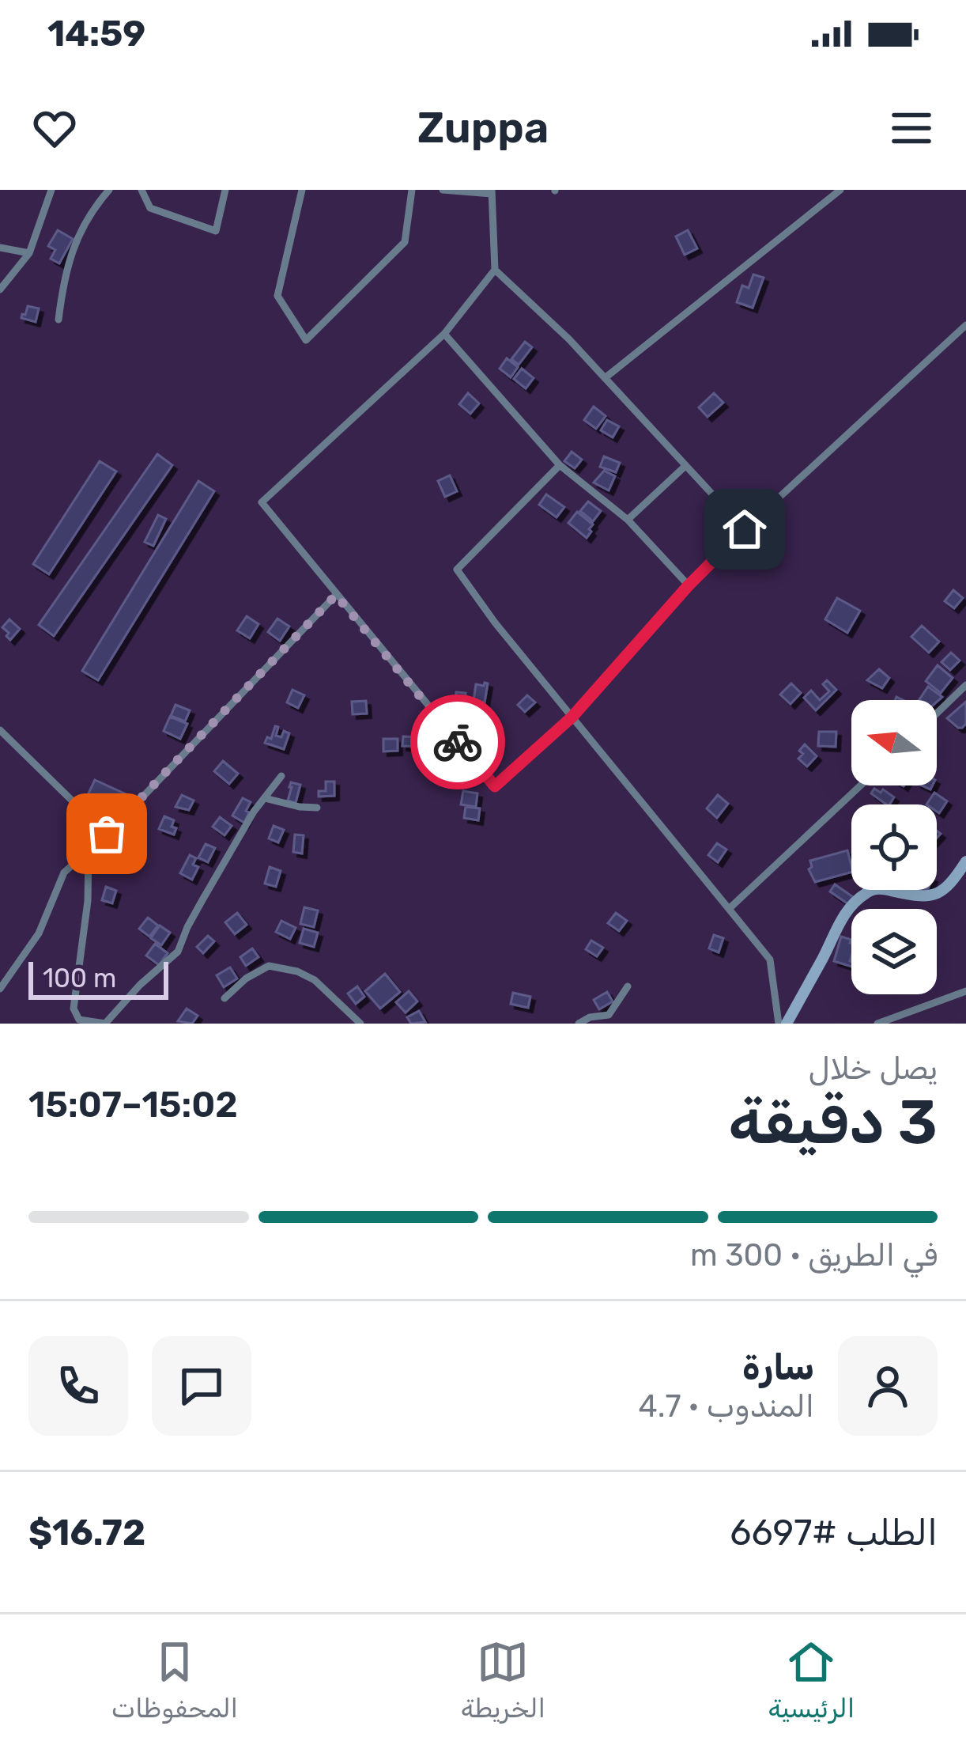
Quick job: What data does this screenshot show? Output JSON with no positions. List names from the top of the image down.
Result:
{
  "scale_bar": "100 m",
  "north": "left",
  "page": {
    "status": "14:59",
    "header": "Zuppa",
    "scale": "100 m",
    "heading": ["3 دقيقة", "يصل خلال", "15:02–15:07"],
    "panel": [
      "سارة",
      "المندوب · 4.7",
      "الطلب #6697",
      "$16.72"
    ],
    "bar": "في الطريق · 300 m",
    "tabs": ["الرئيسية", "الخريطة", "المحفوظات"]
  }
}
